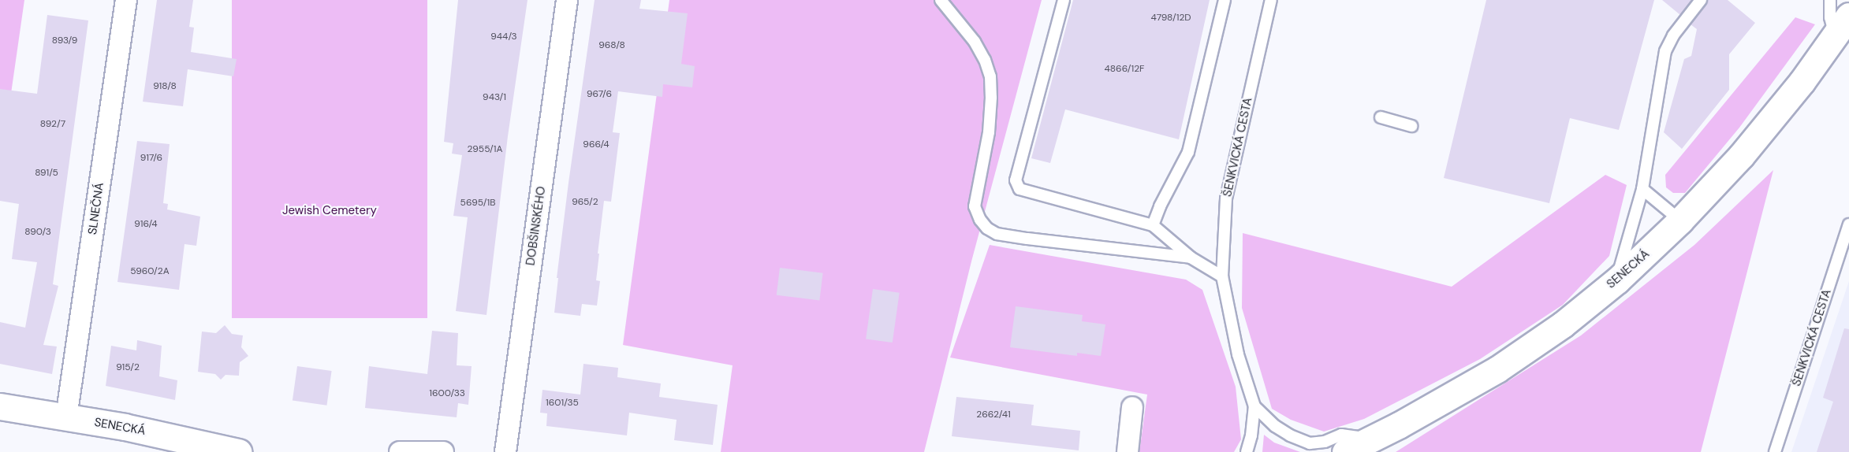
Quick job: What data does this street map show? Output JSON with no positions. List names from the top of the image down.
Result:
{
  "streets": {
    "main road": ["SENECKÁ"],
    "street": ["SLNEČNÁ", "DOBŠINSKÉHO"],
    "lane": ["ŠENKVICKÁ CESTA"]
  },
  "crossings": [
    ["SLNEČNÁ", "SENECKÁ"]
  ],
  "parks": ["Jewish Cemetery"],
  "house_numbers": [
    "4798/12D",
    "944/3",
    "893/9",
    "968/8",
    "4866/12F",
    "918/8",
    "967/6",
    "943/1",
    "892/7",
    "966/4",
    "2955/1A",
    "917/6",
    "891/5",
    "965/2",
    "5695/1B",
    "916/4",
    "890/3",
    "5960/2A",
    "915/2",
    "1600/33",
    "1601/35",
    "2662/41"
  ]
}
